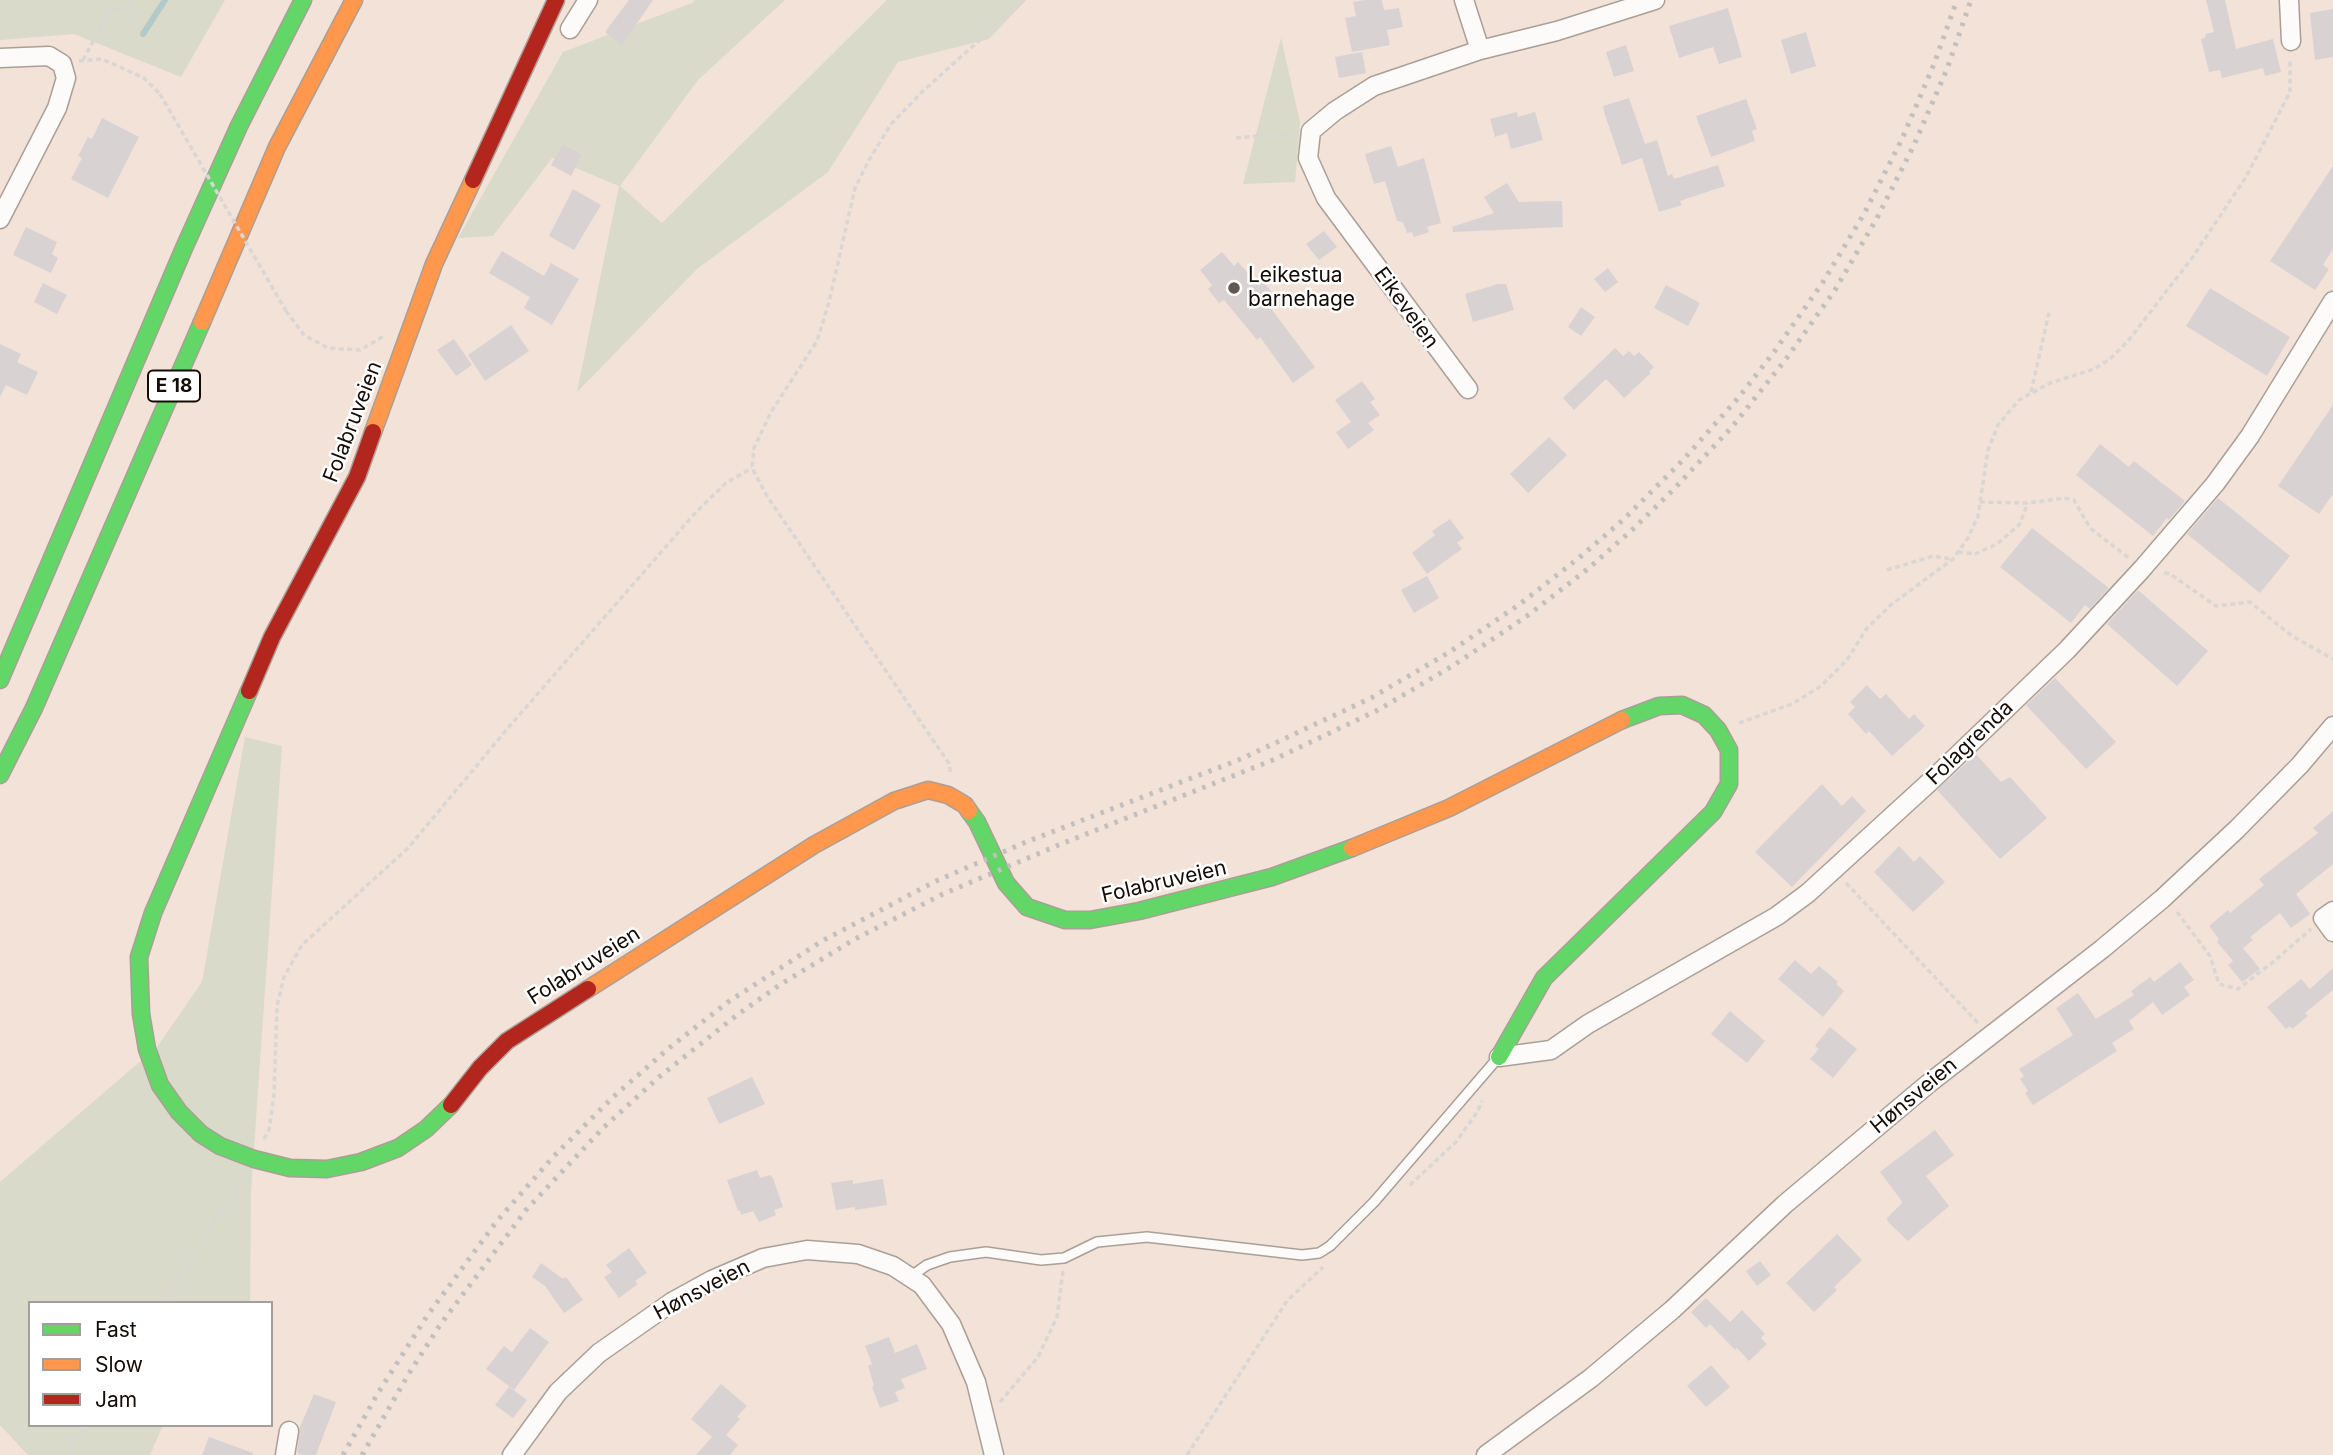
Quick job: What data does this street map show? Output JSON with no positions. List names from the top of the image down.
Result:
{
  "streets": {
    "main road": ["E 18", "Folabruveien"],
    "street": ["Eikeveien", "Folagrenda", "Hønsveien"]
  },
  "places": ["Leikestua barnehage"],
  "legend": ["Fast", "Slow", "Jam"]
}
